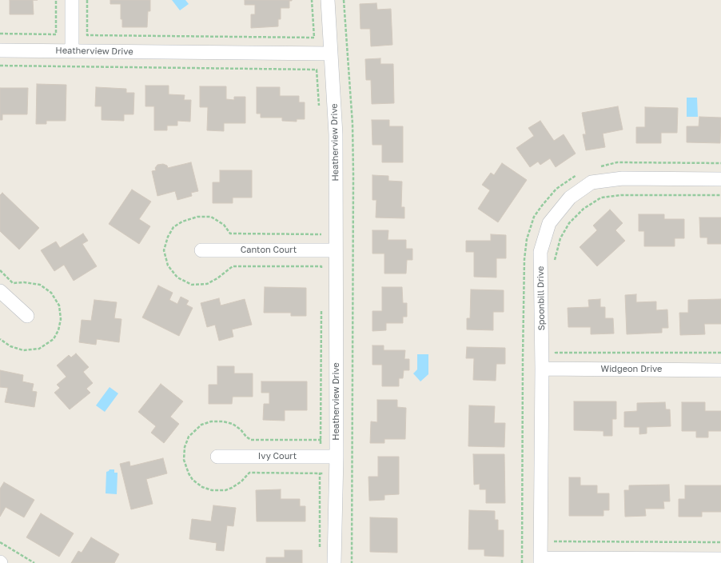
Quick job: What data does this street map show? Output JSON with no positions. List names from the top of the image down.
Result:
{
  "streets": {
    "street": [
      "Heatherview Drive",
      "Canton Court",
      "Spoonbill Drive",
      "Widgeon Drive",
      "Ivy Court"
    ]
  },
  "crossings": [
    ["Heatherview Drive", "Canton Court"],
    ["Heatherview Drive", "Ivy Court"],
    ["Spoonbill Drive", "Widgeon Drive"]
  ]
}
